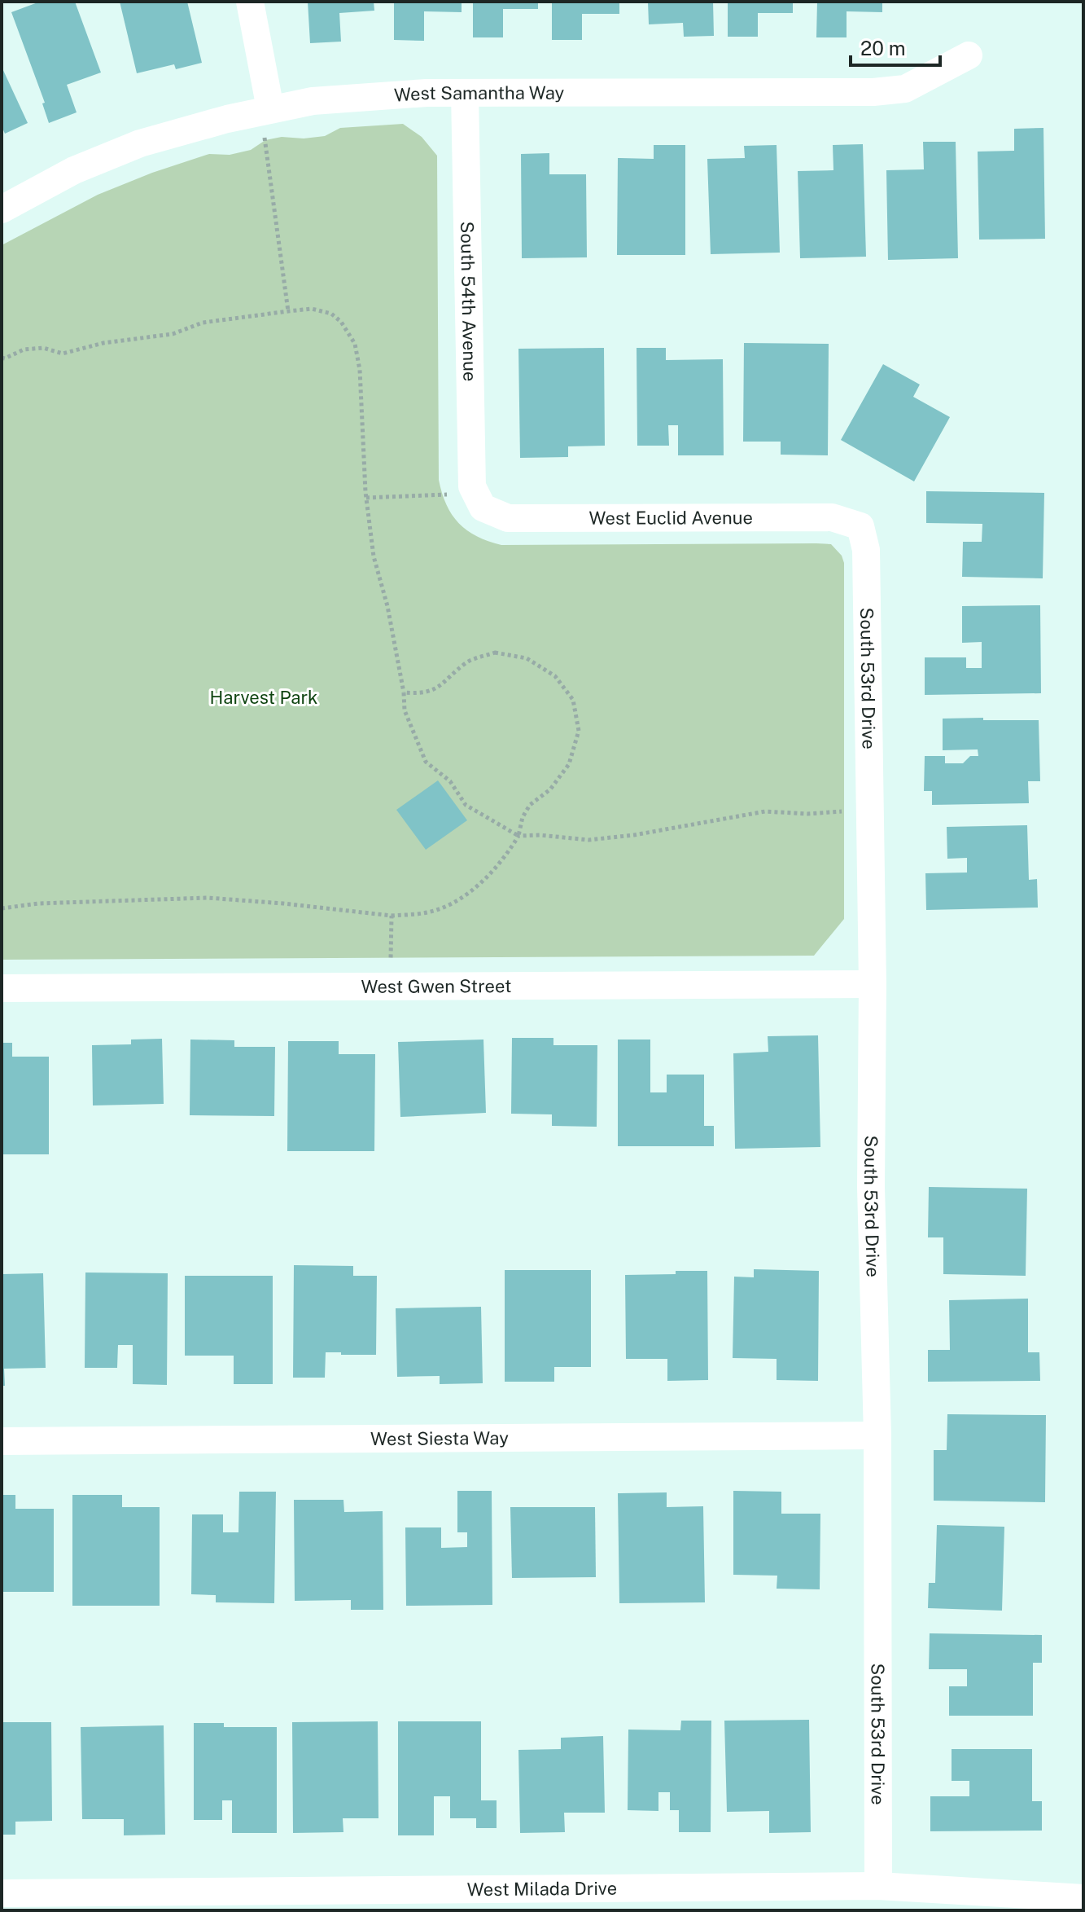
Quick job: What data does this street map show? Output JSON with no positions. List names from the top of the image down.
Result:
{
  "streets": {
    "street": [
      "West Samantha Way",
      "South 54th Avenue",
      "West Euclid Avenue",
      "South 53rd Drive",
      "West Gwen Street",
      "West Siesta Way",
      "West Milada Drive"
    ]
  },
  "crossings": [
    ["West Samantha Way", "South 54th Avenue"],
    ["South 54th Avenue", "West Euclid Avenue"],
    ["West Euclid Avenue", "South 53rd Drive"],
    ["South 53rd Drive", "West Gwen Street"],
    ["South 53rd Drive", "West Siesta Way"],
    ["South 53rd Drive", "West Milada Drive"]
  ],
  "parks": ["Harvest Park"],
  "scale_bar": "20 m"
}
